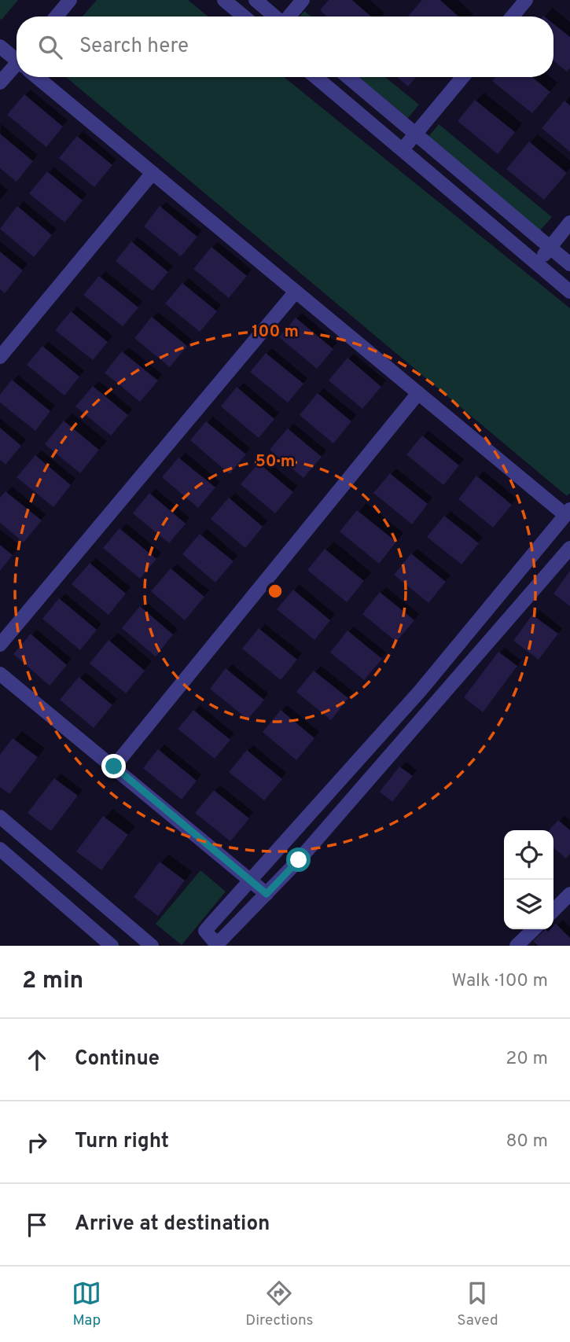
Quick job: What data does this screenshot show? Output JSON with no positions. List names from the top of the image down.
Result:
{
  "page": {
    "search": "Search here",
    "heading": ["2 min", "Walk · 100 m"],
    "list": [
      ["Continue", "20 m"],
      ["Turn right", "80 m"],
      "Arrive at destination"
    ],
    "nav": ["Map", "Directions", "Saved"]
  },
  "rings": ["100 m", "50 m"]
}
